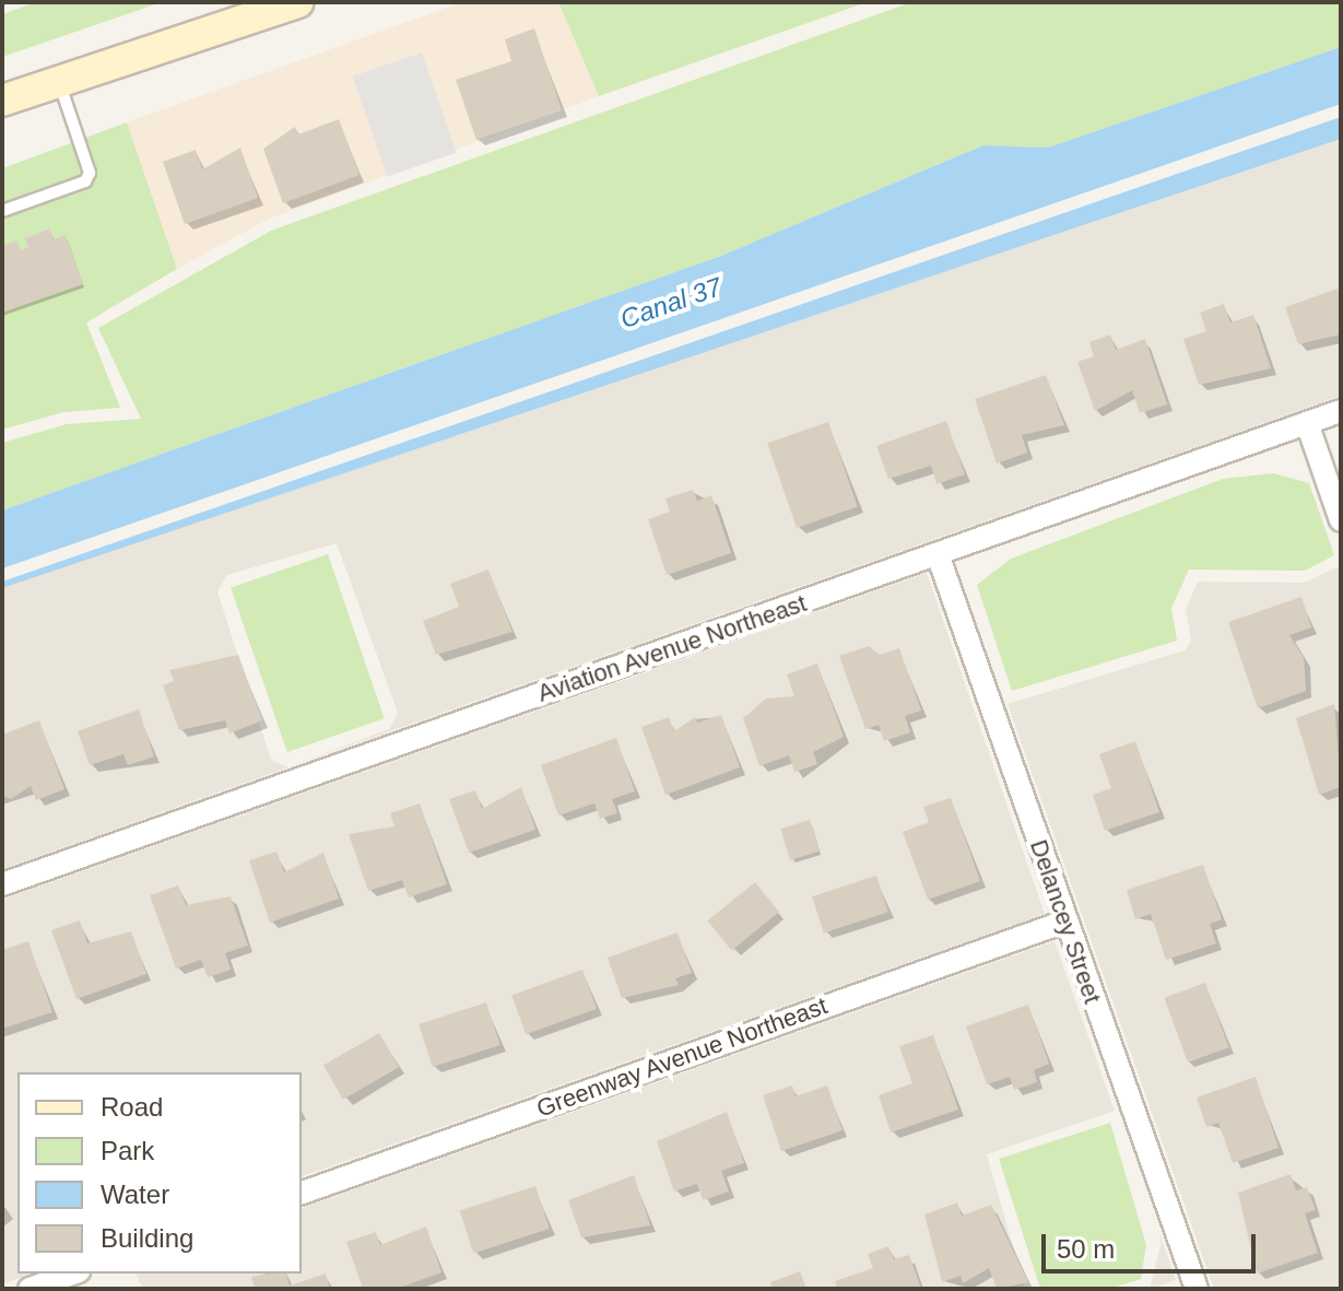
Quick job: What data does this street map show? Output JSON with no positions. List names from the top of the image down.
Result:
{
  "streets": {
    "street": ["Aviation Avenue Northeast", "Delancey Street", "Greenway Avenue Northeast"]
  },
  "crossings": [
    ["Aviation Avenue Northeast", "Delancey Street"],
    ["Delancey Street", "Greenway Avenue Northeast"]
  ],
  "water": ["Canal 37"],
  "legend": [
    "Road",
    "Park",
    "Water",
    "Building"
  ],
  "scale_bar": "50 m"
}
